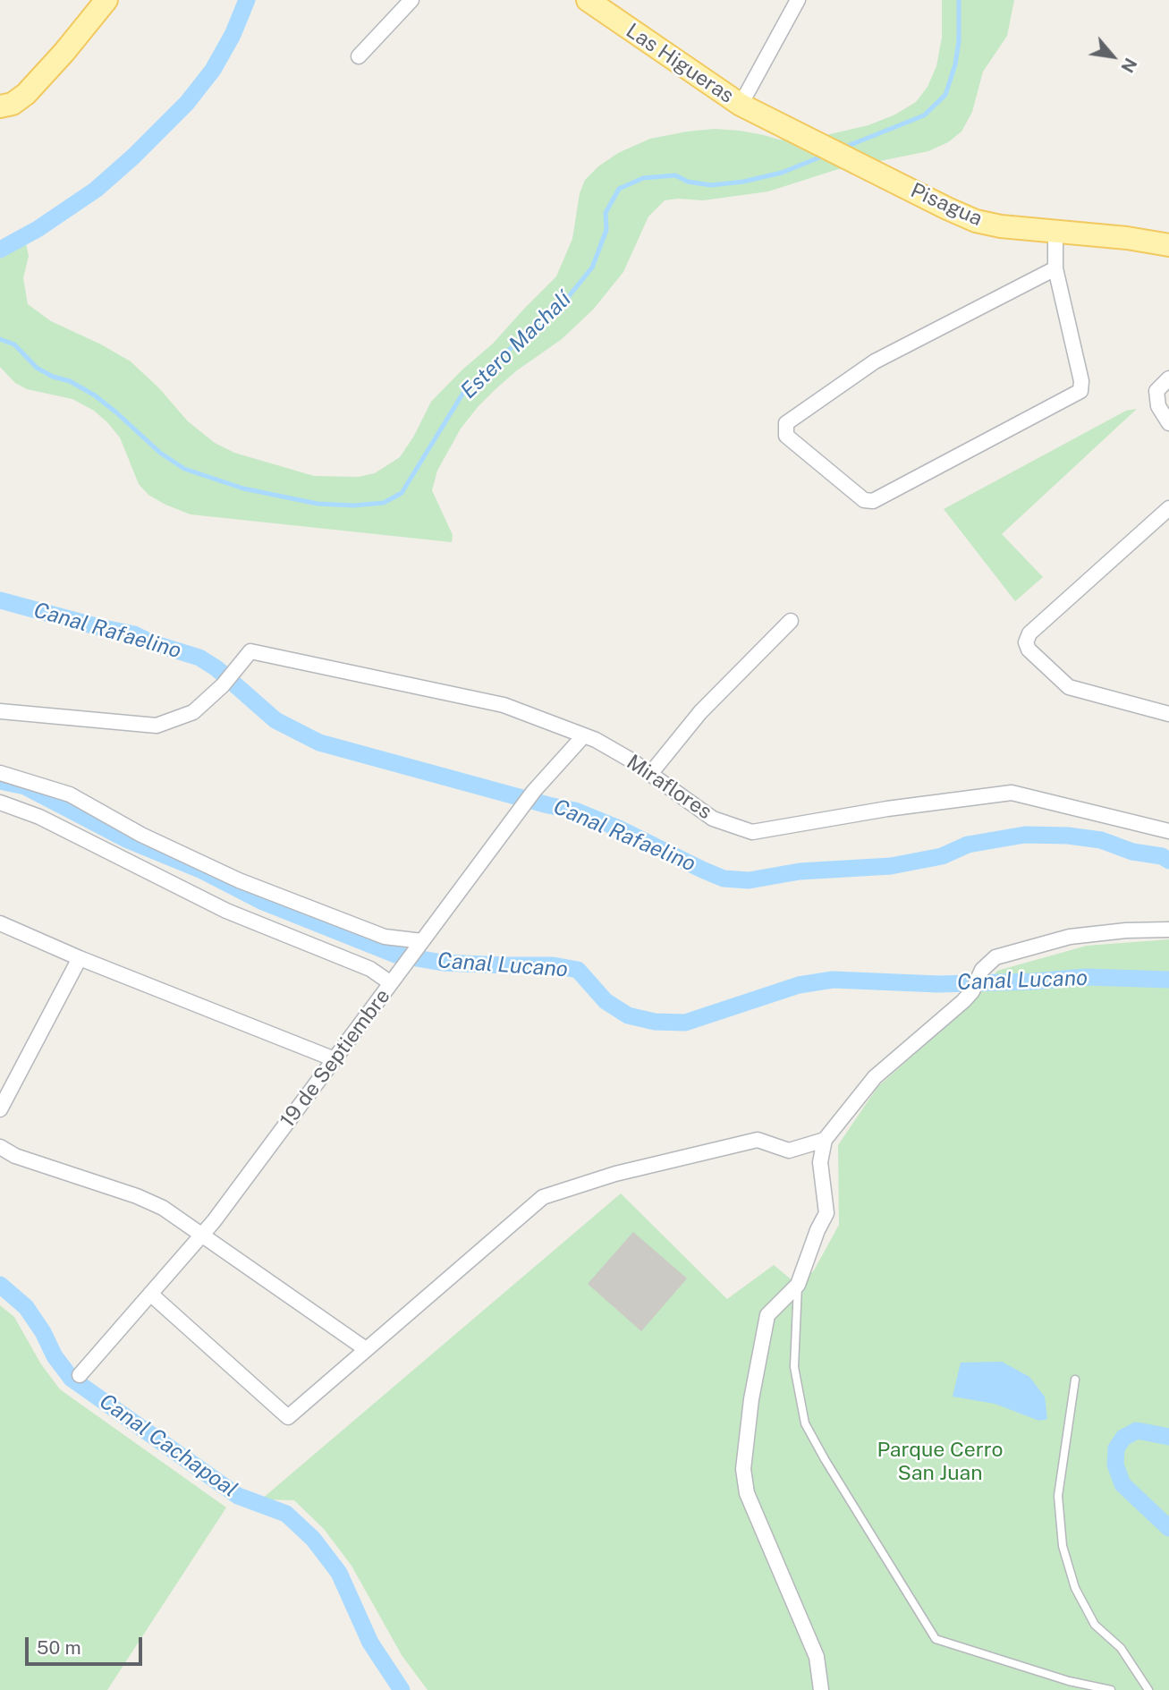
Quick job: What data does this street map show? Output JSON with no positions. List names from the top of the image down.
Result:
{
  "streets": {
    "main road": ["Las Higueras", "Pisagua"],
    "street": ["Miraflores", "19 de Septiembre"]
  },
  "crossings": [
    ["Las Higueras", "Pisagua"],
    ["Miraflores", "19 de Septiembre"]
  ],
  "water": [
    "Estero Machalí",
    "Canal Rafaelino",
    "Canal Lucano",
    "Canal Cachapoal"
  ],
  "parks": ["Parque Cerro San Juan"],
  "scale_bar": "50 m",
  "north": "bottom right"
}
